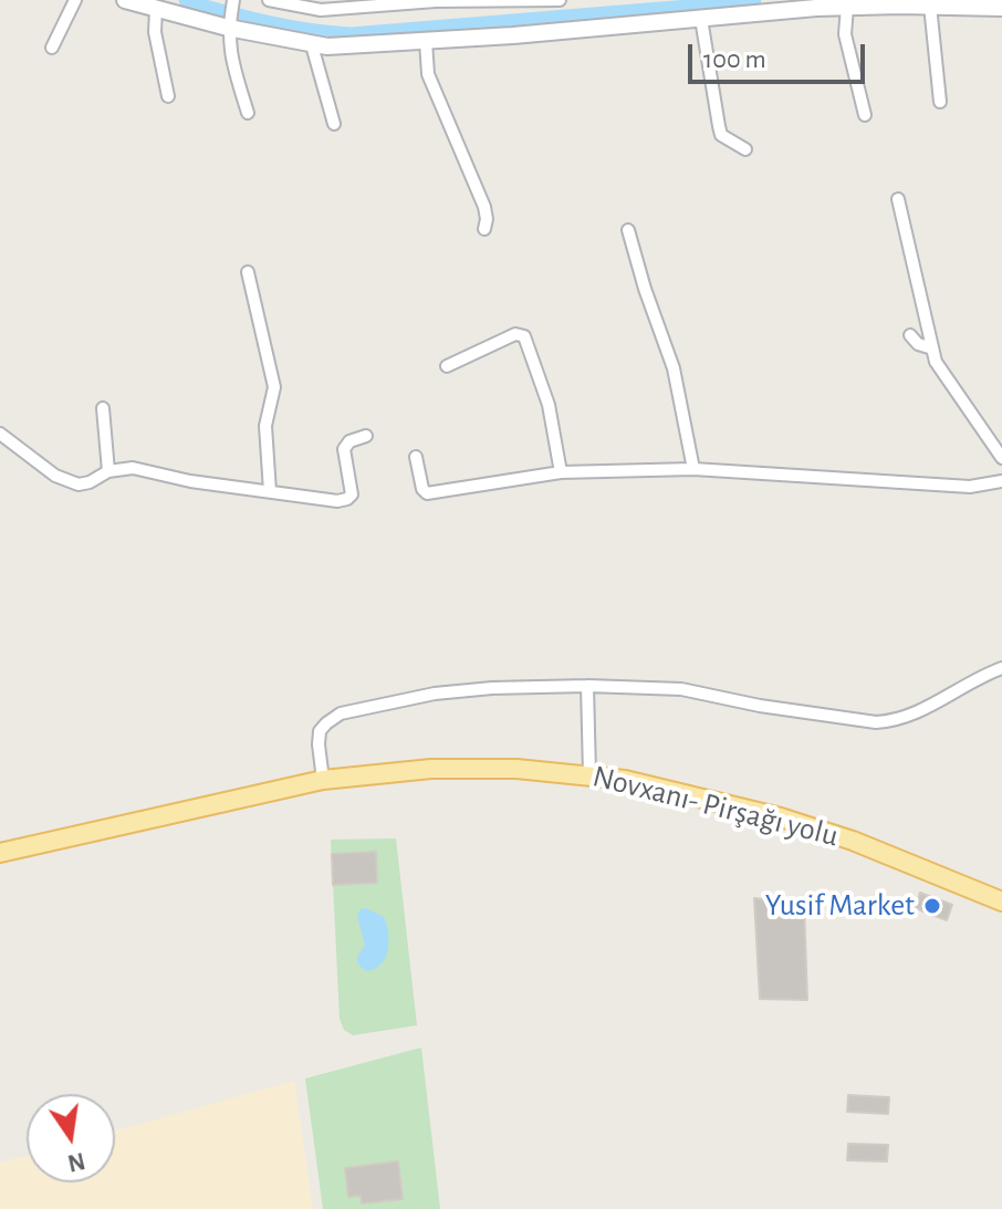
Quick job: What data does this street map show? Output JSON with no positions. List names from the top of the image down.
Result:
{
  "streets": {
    "main road": ["Novxanı- Pirşağı yolu"]
  },
  "places": ["Yusif Market"],
  "scale_bar": "100 m",
  "north": "bottom"
}
